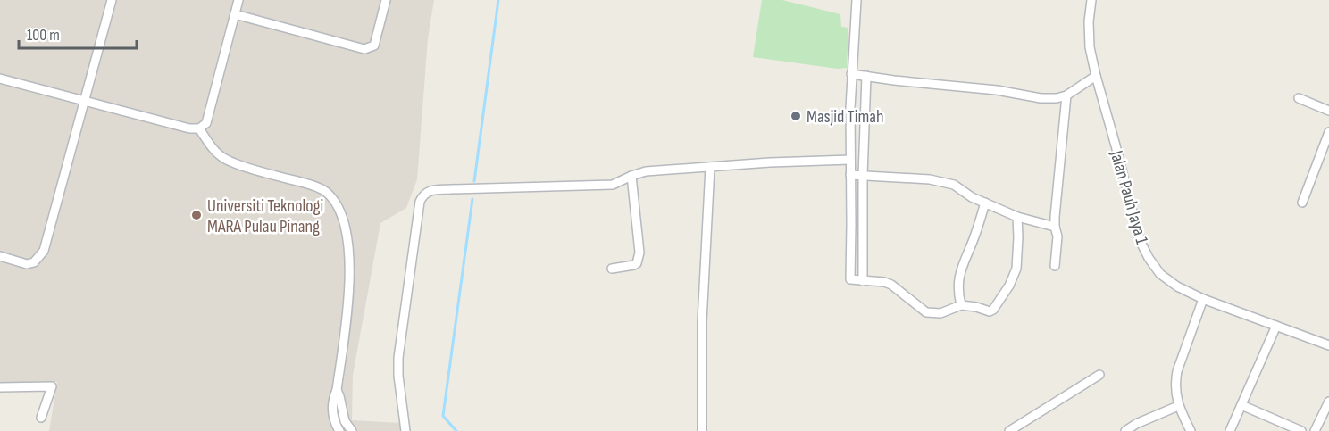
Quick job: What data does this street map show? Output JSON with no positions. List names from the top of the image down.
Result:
{
  "streets": {
    "street": ["Jalan Pauh Jaya 1"]
  },
  "places": ["Masjid Timah", "Universiti Teknologi MARA Pulau Pinang"],
  "scale_bar": "100 m"
}
